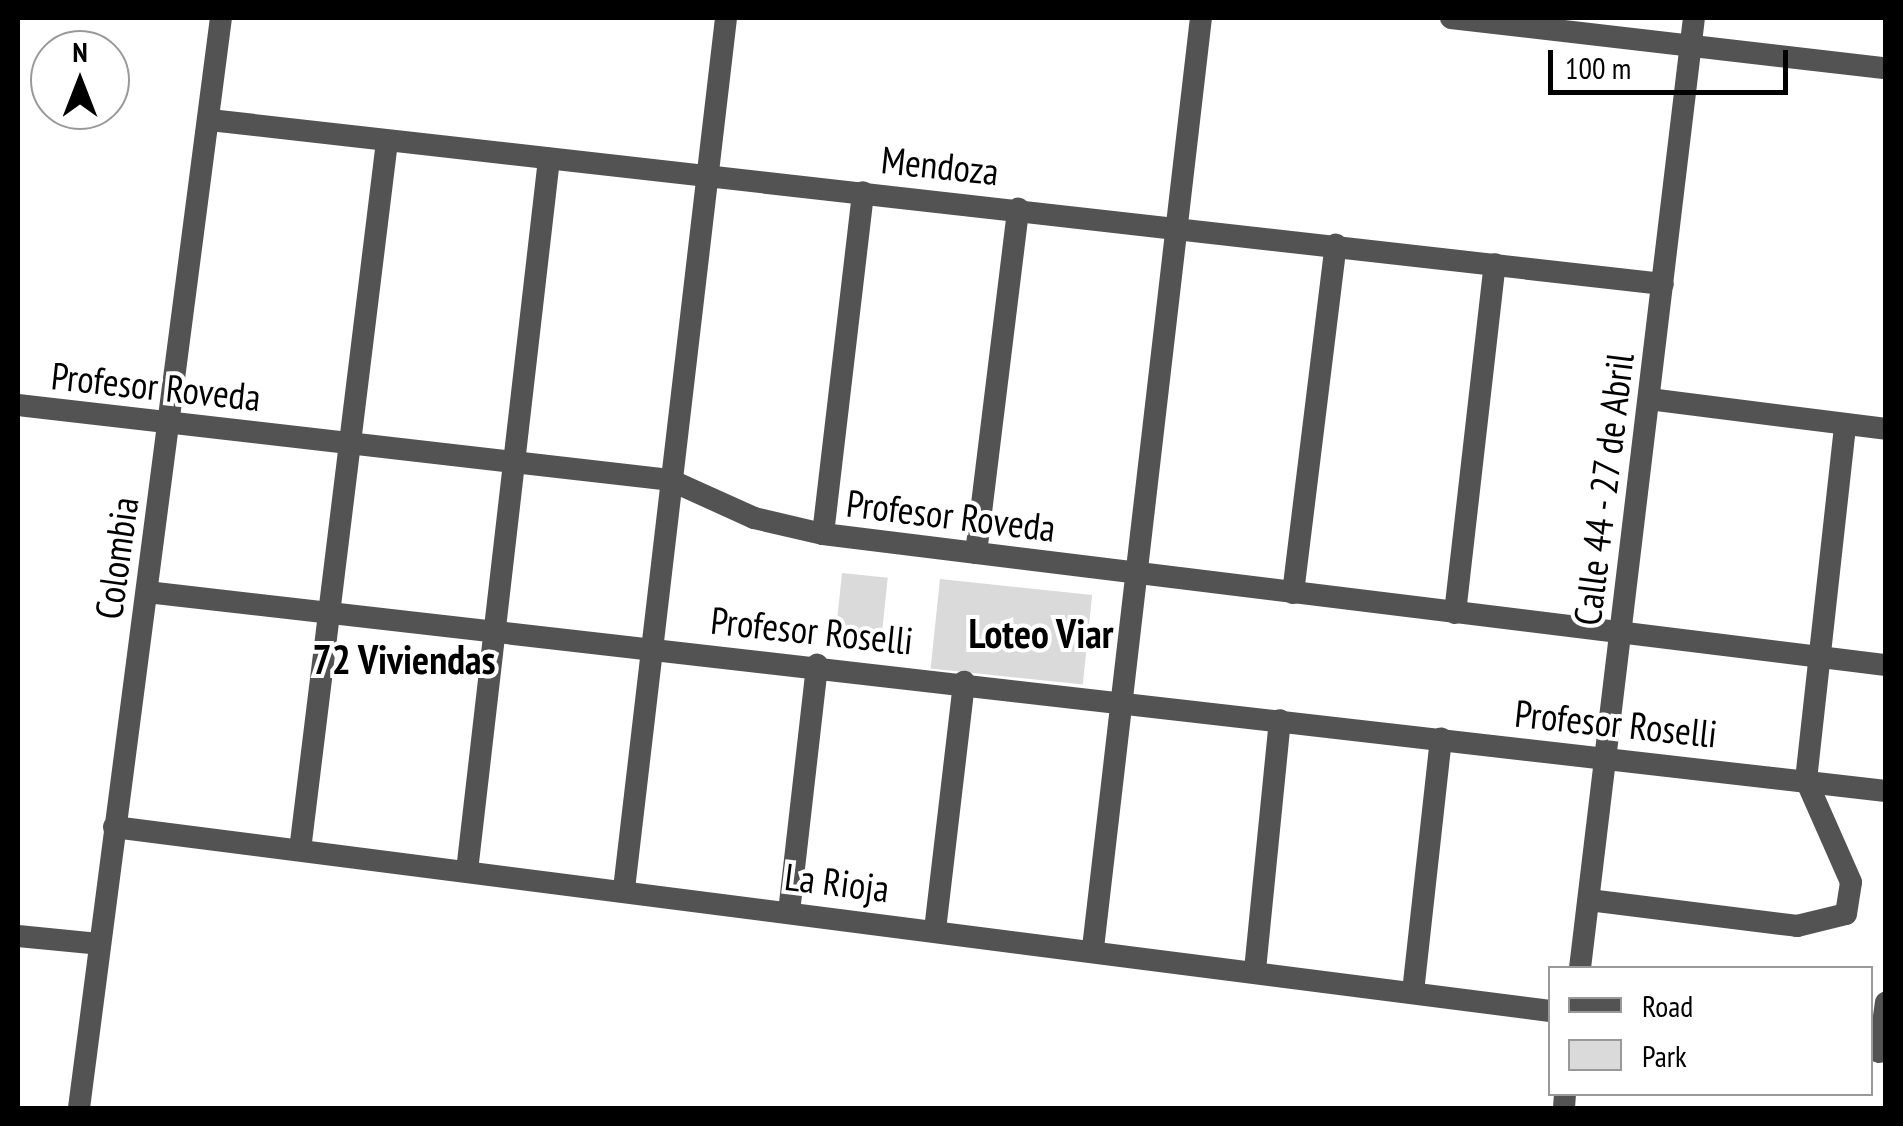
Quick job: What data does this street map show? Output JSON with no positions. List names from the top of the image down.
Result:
{
  "streets": {
    "street": [
      "Mendoza",
      "Profesor Roveda",
      "Calle 44 - 27 de Abril",
      "Colombia",
      "Profesor Roselli",
      "La Rioja"
    ]
  },
  "crossings": [
    ["Mendoza", "Calle 44 - 27 de Abril"],
    ["Mendoza", "Colombia"],
    ["Profesor Roveda", "Calle 44 - 27 de Abril"],
    ["Profesor Roveda", "Colombia"],
    ["Calle 44 - 27 de Abril", "Profesor Roselli"],
    ["Colombia", "Profesor Roselli"],
    ["Colombia", "La Rioja"]
  ],
  "districts": ["Loteo Viar", "72 Viviendas"],
  "legend": ["Road", "Park"],
  "scale_bar": "100 m",
  "north": "top"
}
